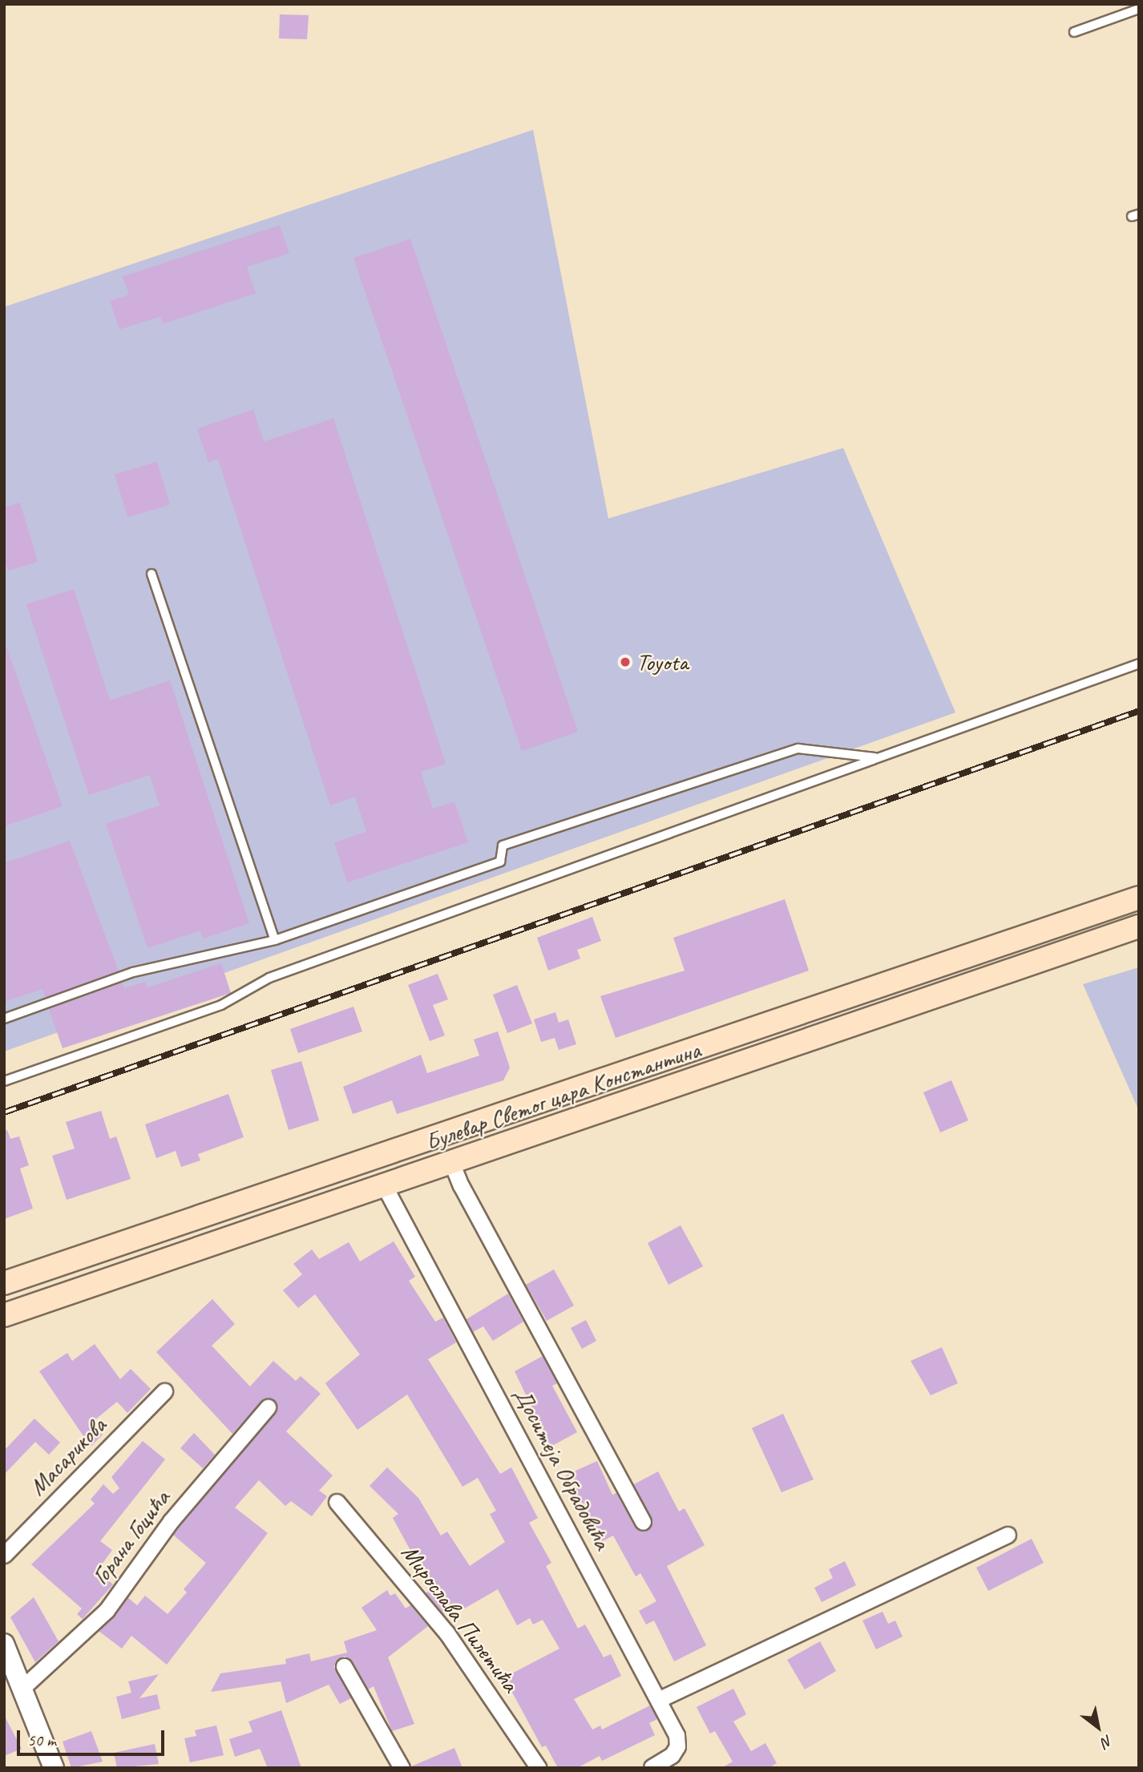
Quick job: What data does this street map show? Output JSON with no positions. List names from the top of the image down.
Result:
{
  "streets": {
    "main road": ["Булевар Светог цара Константина"],
    "street": [
      "Масарикова",
      "Доситеја Обрадовића",
      "Горана Гоцића",
      "Мирослава Пилетића"
    ]
  },
  "crossings": [
    ["Булевар Светог цара Константина", "Доситеја Обрадовића"]
  ],
  "places": ["Toyota"],
  "scale_bar": "50 m",
  "north": "bottom right"
}
